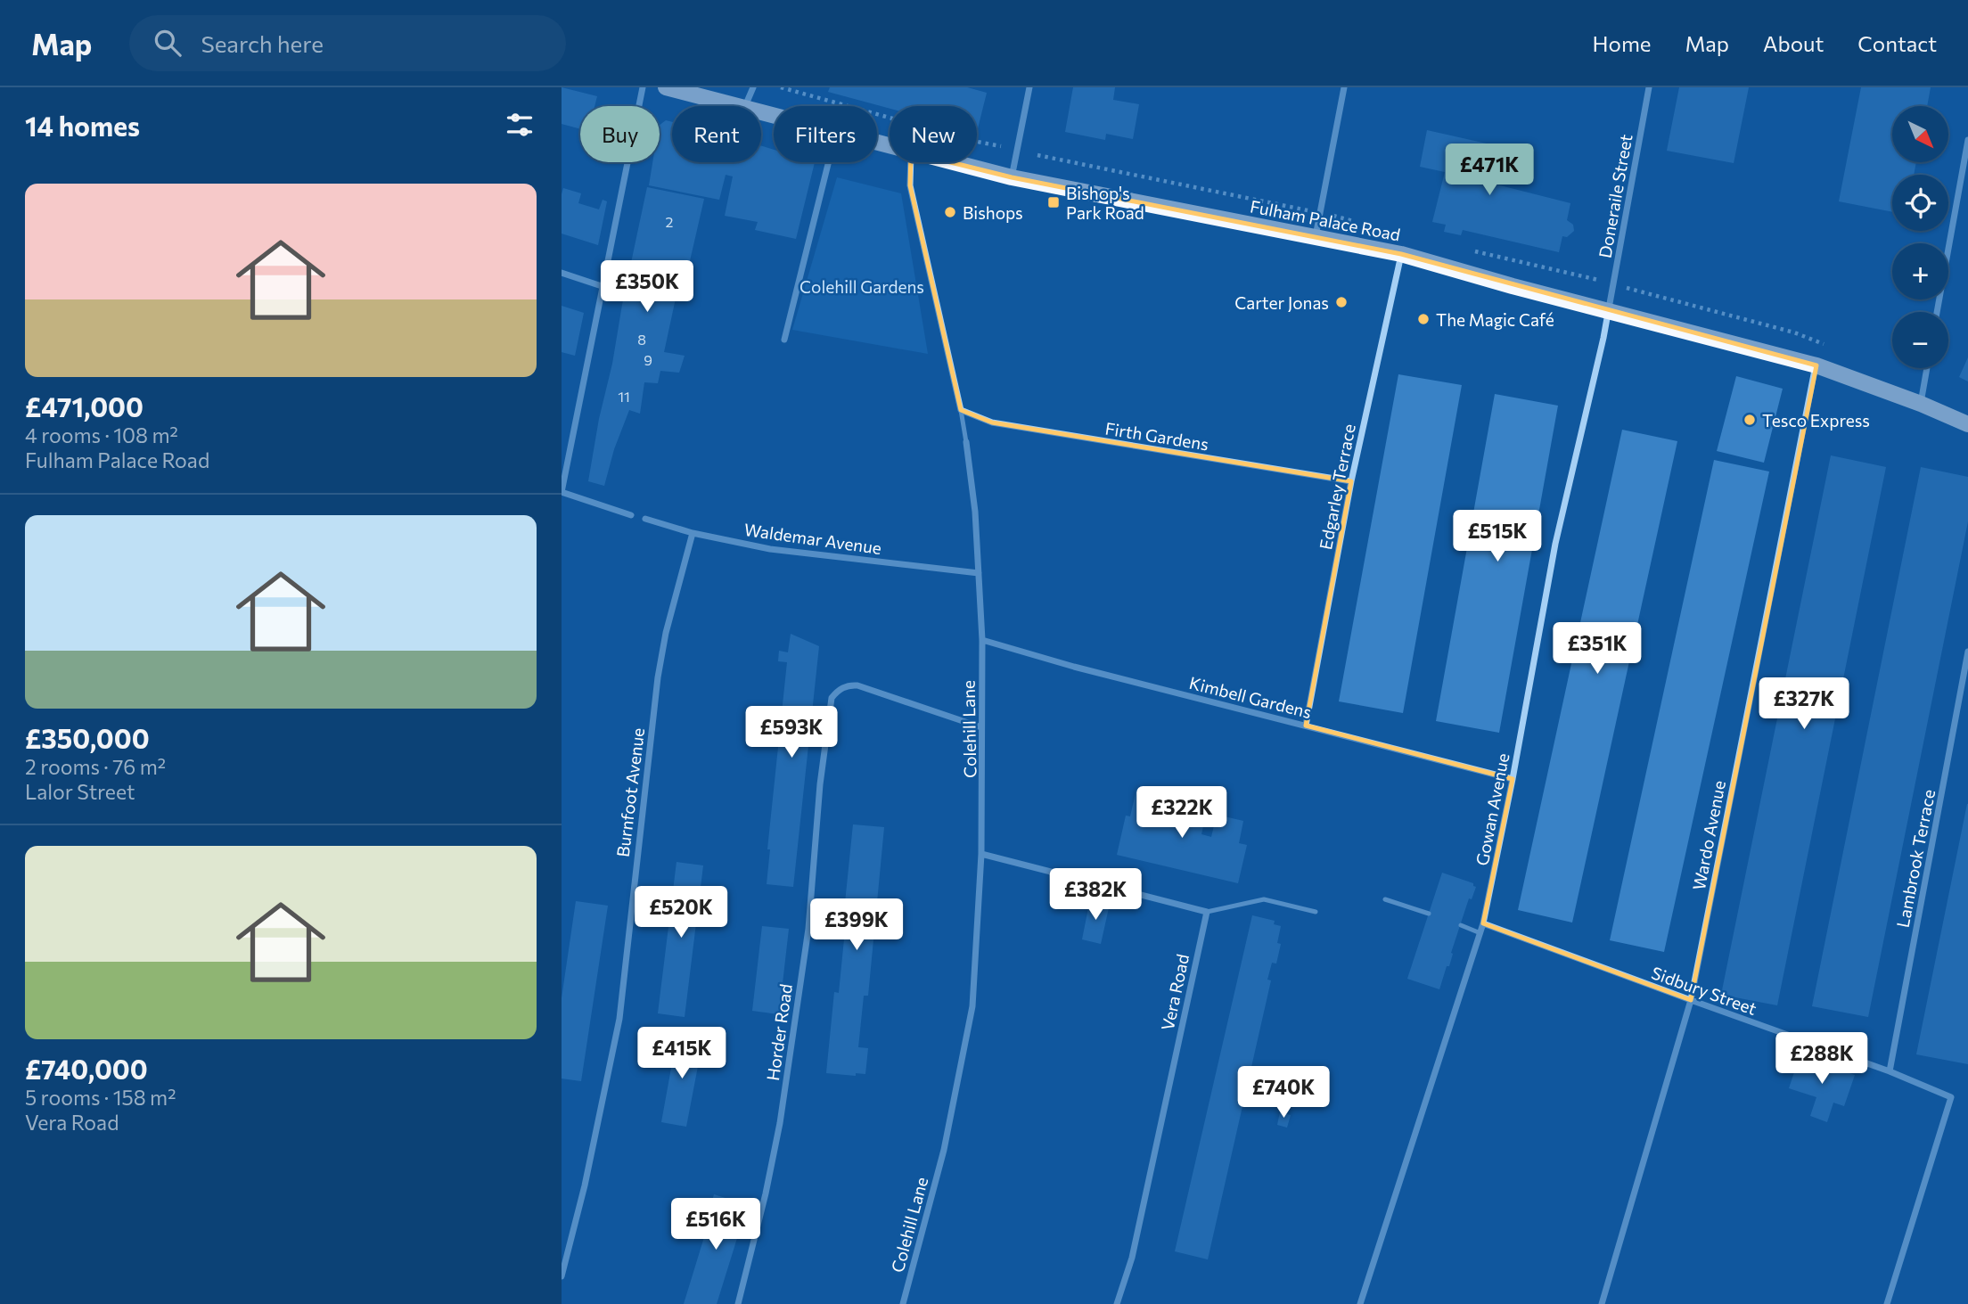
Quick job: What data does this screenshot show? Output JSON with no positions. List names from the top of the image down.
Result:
{
  "streets": {
    "main road": ["Fulham Palace Road"],
    "street": [
      "Doneraile Street",
      "Firth Gardens",
      "Edgarley Terrace",
      "Waldemar Avenue",
      "Kimbell Gardens",
      "Colehill Lane",
      "Burnfoot Avenue",
      "Gowan Avenue",
      "Wardo Avenue",
      "Lambrook Terrace",
      "Sidbury Street",
      "Vera Road",
      "Horder Road"
    ]
  },
  "crossings": [
    ["Doneraile Street", "Fulham Palace Road"],
    ["Doneraile Street", "Gowan Avenue"],
    ["Fulham Palace Road", "Edgarley Terrace"],
    ["Fulham Palace Road", "Gowan Avenue"],
    ["Fulham Palace Road", "Wardo Avenue"],
    ["Firth Gardens", "Edgarley Terrace"],
    ["Firth Gardens", "Colehill Lane"],
    ["Edgarley Terrace", "Kimbell Gardens"],
    ["Waldemar Avenue", "Colehill Lane"],
    ["Waldemar Avenue", "Burnfoot Avenue"],
    ["Kimbell Gardens", "Colehill Lane"],
    ["Kimbell Gardens", "Gowan Avenue"],
    ["Colehill Lane", "Horder Road"],
    ["Gowan Avenue", "Sidbury Street"],
    ["Wardo Avenue", "Sidbury Street"],
    ["Lambrook Terrace", "Sidbury Street"]
  ],
  "parks": ["Colehill Gardens"],
  "places": {
    "transit": ["Bishop's Park Road"],
    "other": [
      "Bishops",
      "Carter Jonas",
      "The Magic Café",
      "Tesco Express"
    ]
  },
  "house_numbers": [
    "2",
    "8",
    "9",
    "11"
  ],
  "north": "bottom right",
  "page": {
    "header": "Map",
    "search": "Search here",
    "nav": [
      "Home",
      "Map",
      "About",
      "Contact"
    ],
    "heading": "14 homes",
    "map_buttons": ["+", "−"],
    "chip": [
      "Buy",
      "Rent",
      "Filters",
      "New"
    ],
    "price": [
      "£471K",
      "£350K",
      "£515K",
      "£351K",
      "£327K",
      "£593K",
      "£322K",
      "£382K",
      "£520K",
      "£399K",
      "£415K",
      "£288K",
      "£740K",
      "£516K"
    ],
    "list": [
      {
        "name": "£471,000",
        "note": "4 rooms · 108 m² · Fulham Palace Road"
      },
      {
        "name": "£350,000",
        "note": "2 rooms · 76 m² · Lalor Street"
      },
      {
        "name": "£740,000",
        "note": "5 rooms · 158 m² · Vera Road"
      }
    ]
  }
}
